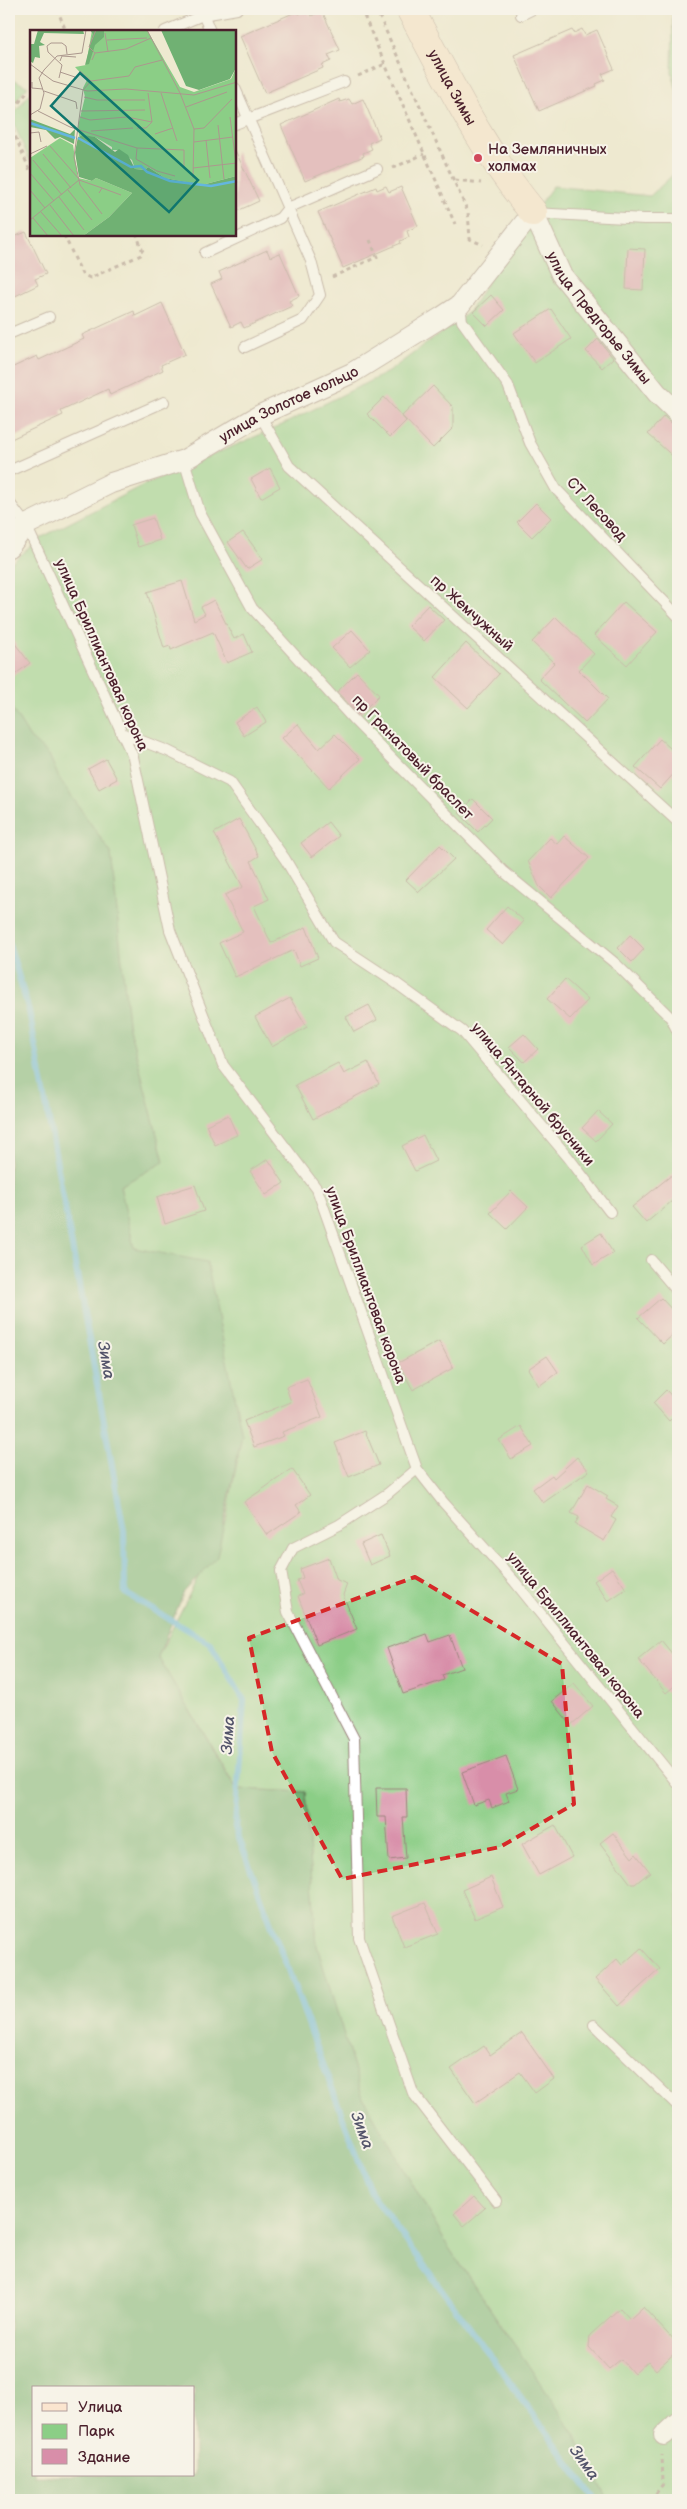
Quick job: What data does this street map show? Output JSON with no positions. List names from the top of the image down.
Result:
{
  "streets": {
    "street": ["улица Зимы", "улица Предгорье Зимы", "улица Золотое кольцо"],
    "lane": [
      "СТ Лесовод",
      "пр Жемчужный",
      "улица Бриллиантовая корона",
      "пр Гранатовый браслет",
      "улица Янтарной брусники"
    ]
  },
  "crossings": [
    ["улица Зимы", "улица Предгорье Зимы"],
    ["улица Зимы", "улица Золотое кольцо"],
    ["улица Предгорье Зимы", "улица Золотое кольцо"],
    ["улица Золотое кольцо", "СТ Лесовод"],
    ["улица Золотое кольцо", "пр Жемчужный"],
    ["улица Золотое кольцо", "улица Бриллиантовая корона"],
    ["улица Золотое кольцо", "пр Гранатовый браслет"],
    ["улица Бриллиантовая корона", "улица Янтарной брусники"]
  ],
  "water": ["Зима"],
  "places": ["На Земляничных холмах"],
  "legend": ["Улица", "Парк", "Здание"]
}
